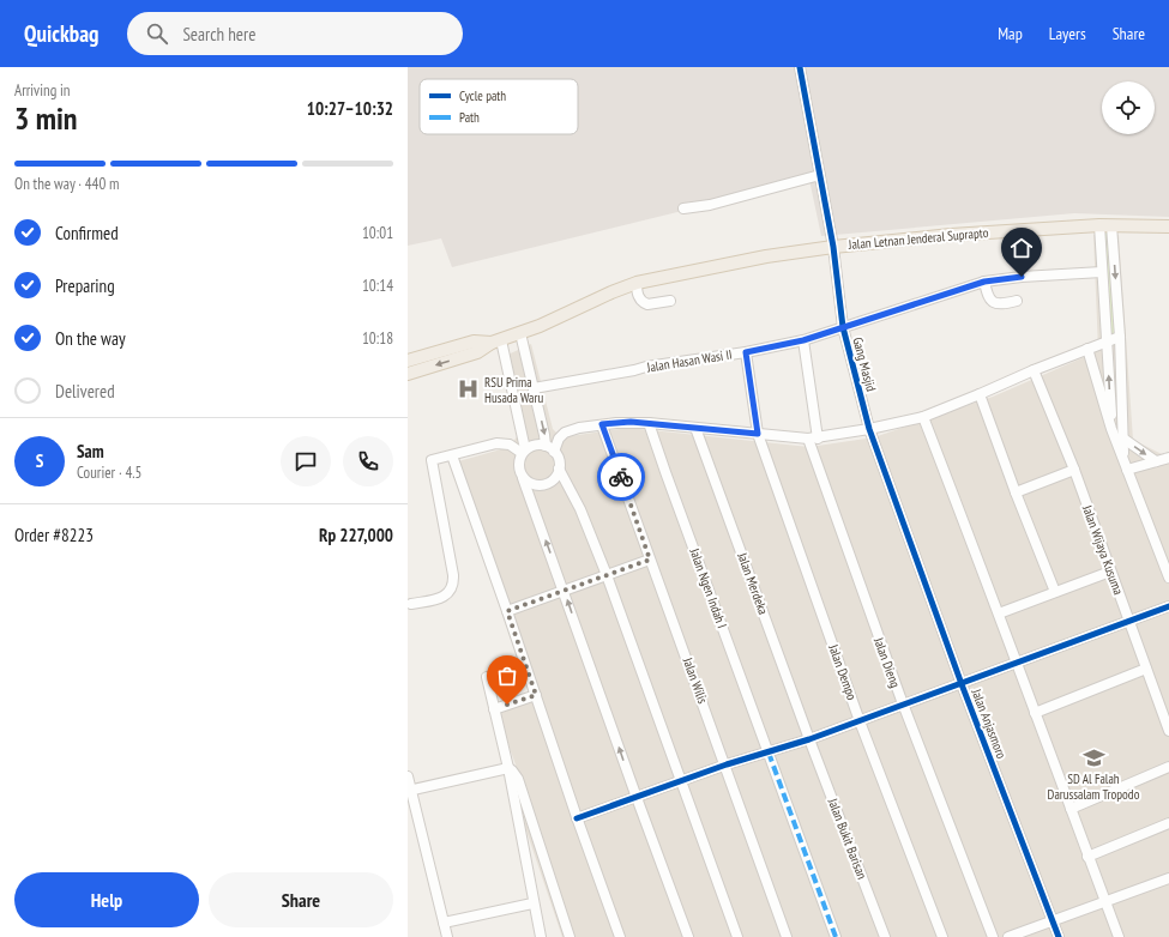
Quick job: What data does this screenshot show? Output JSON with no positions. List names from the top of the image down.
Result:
{
  "streets": {
    "main road": ["Jalan Letnan Jenderal Suprapto"],
    "street": [
      "Jalan Hasan Wasi II",
      "Gang Masjid",
      "Jalan Wijaya Kusuma",
      "Jalan Merdeka",
      "Jalan Ngen Indah I",
      "Jalan Dieng",
      "Jalan Dempo",
      "Jalan Wilis",
      "Jalan Anjasmoro",
      "Jalan Bukit Barisan"
    ]
  },
  "crossings": [
    ["Jalan Letnan Jenderal Suprapto", "Gang Masjid"],
    ["Jalan Hasan Wasi II", "Gang Masjid"],
    ["Jalan Hasan Wasi II", "Jalan Dieng"],
    ["Jalan Hasan Wasi II", "Jalan Dempo"],
    ["Gang Masjid", "Jalan Anjasmoro"],
    ["Jalan Merdeka", "Jalan Bukit Barisan"]
  ],
  "places": {
    "hospital": ["RSU Prima Husada Waru"],
    "school or university": ["SD Al Falah Darussalam Tropodo"]
  },
  "legend": ["Cycle path", "Path"],
  "page": {
    "header": "Quickbag",
    "search": "Search here",
    "nav": ["Map", "Layers", "Share"],
    "heading": ["3 min", "Arriving in", "10:27–10:32"],
    "panel": [
      "Sam",
      "Courier · 4.5",
      "Order #8223",
      "Rp 227,000"
    ],
    "bar": "On the way · 440 m",
    "list": [
      ["Confirmed", "10:01"],
      ["Preparing", "10:14"],
      ["On the way", "10:18"],
      "Delivered"
    ],
    "round": "S",
    "buttons": ["Help", "Share"]
  }
}
